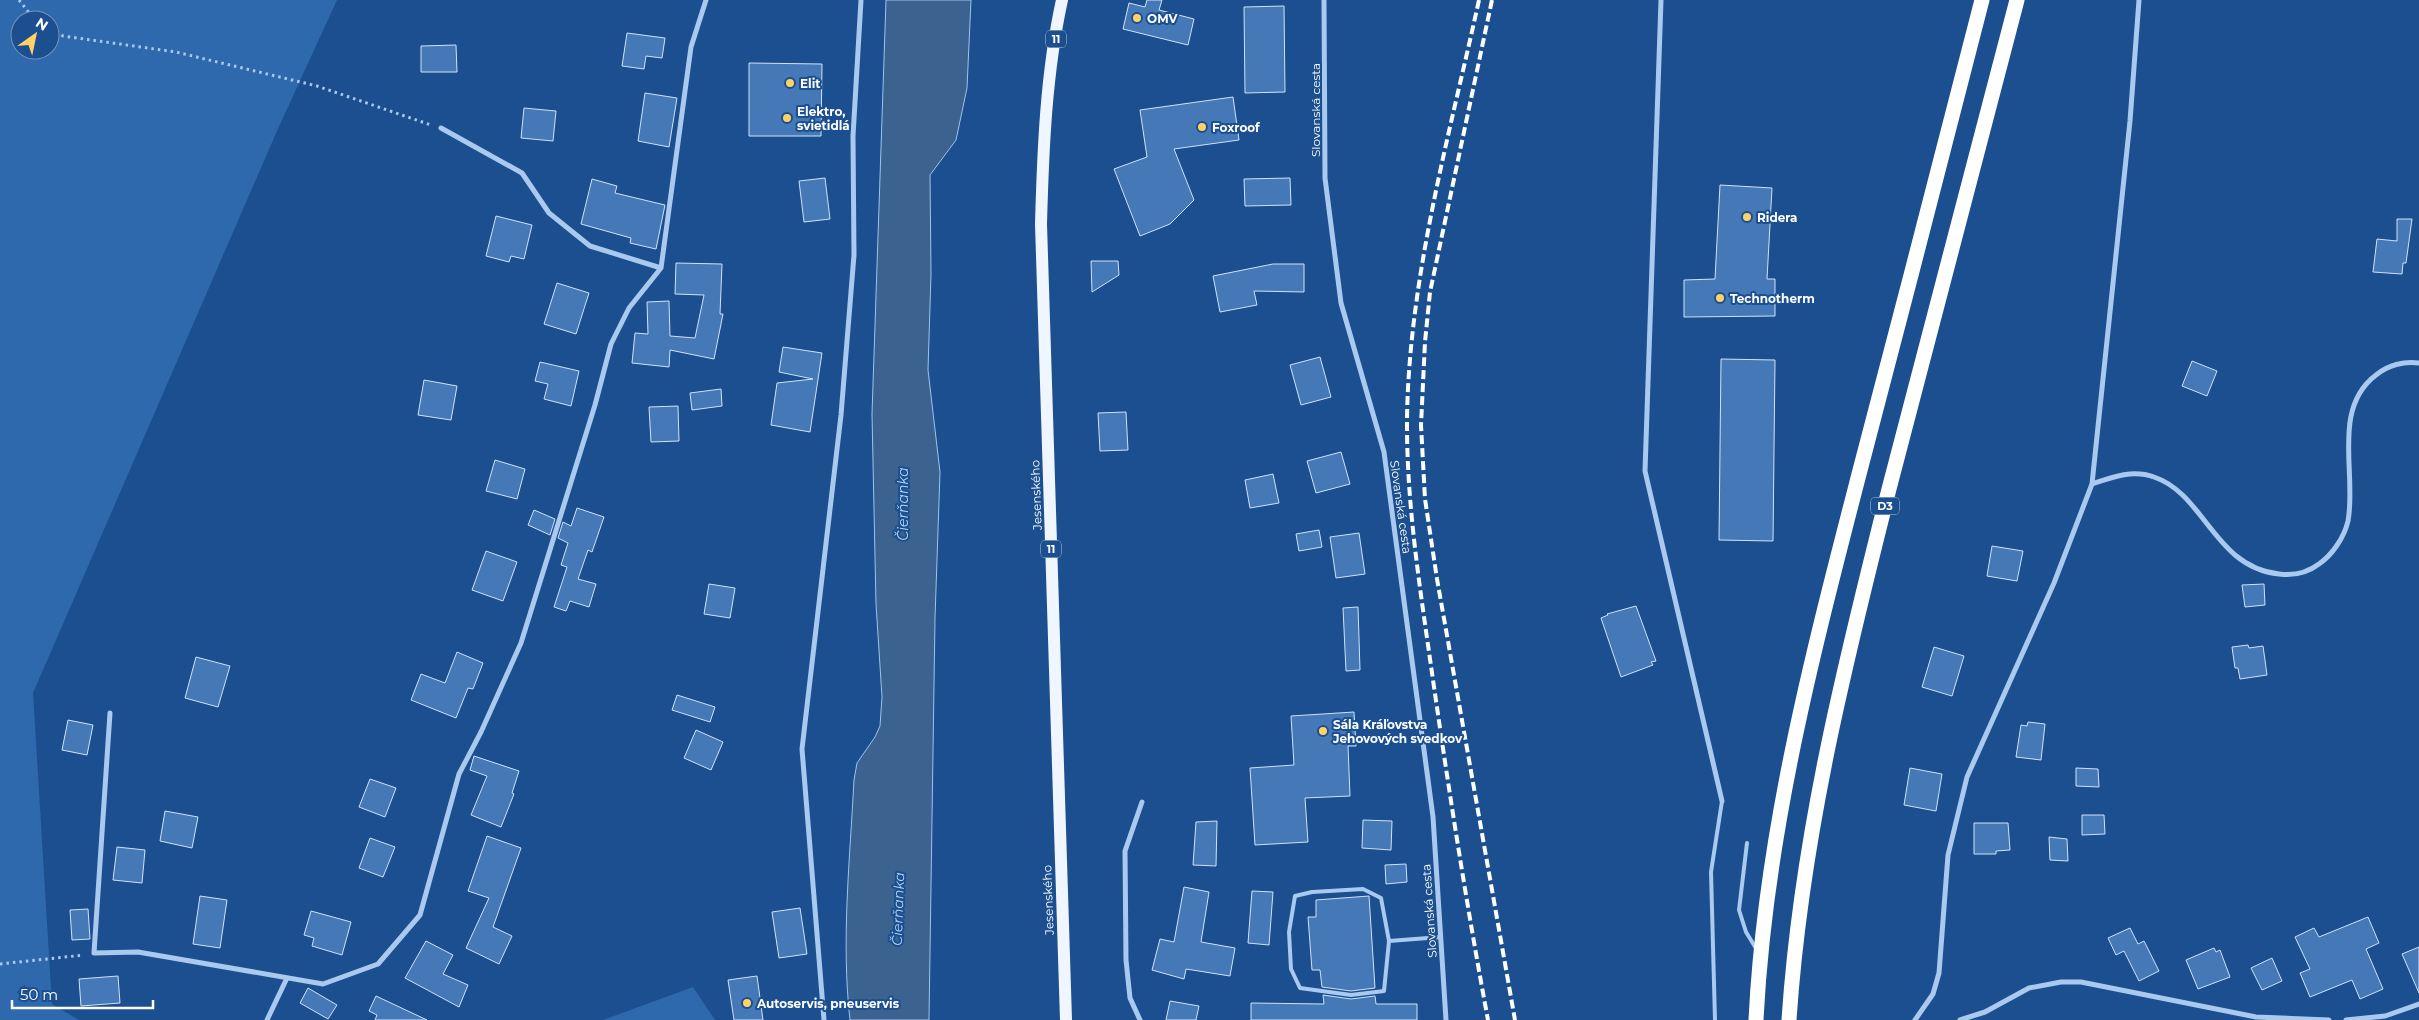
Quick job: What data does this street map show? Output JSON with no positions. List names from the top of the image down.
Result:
{
  "streets": {
    "highway": ["D3"],
    "main road": ["11", "Jesenského"],
    "street": ["Slovanská cesta"]
  },
  "water": ["Čierňanka"],
  "places": [
    "OMV",
    "Elit",
    "Elektro, svietidlá",
    "Foxroof",
    "Ridera",
    "Technotherm",
    "Sála Kráľovstva Jehovových svedkov",
    "Autoservis, pneuservis"
  ],
  "scale_bar": "50 m",
  "north": "top right"
}
